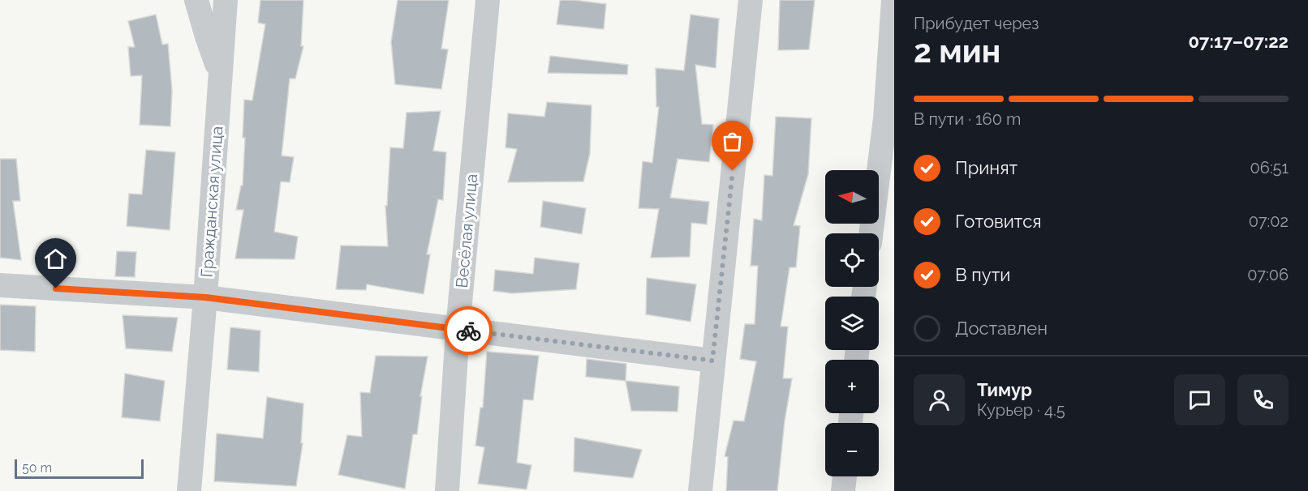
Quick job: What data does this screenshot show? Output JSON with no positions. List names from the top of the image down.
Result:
{
  "streets": {
    "street": ["Гражданская улица", "Весёлая улица"]
  },
  "scale_bar": "50 m",
  "north": "left",
  "page": {
    "heading": ["2 мин", "Прибудет через", "07:17–07:22"],
    "panel": ["Тимур", "Курьер · 4.5"],
    "bar": "В пути · 160 m",
    "list": [
      ["Принят", "06:51"],
      ["Готовится", "07:02"],
      ["В пути", "07:06"],
      "Доставлен"
    ],
    "map_buttons": ["+", "−"],
    "scale": "50 m"
  }
}
